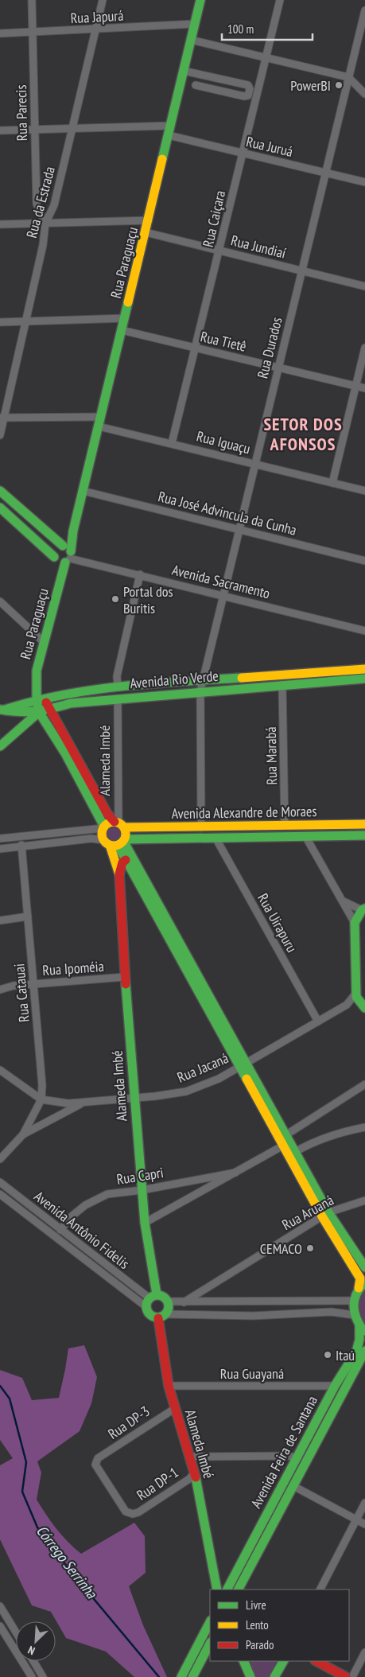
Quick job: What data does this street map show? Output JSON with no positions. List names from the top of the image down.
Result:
{
  "streets": {
    "main road": [
      "Rua Paraguaçu",
      "Avenida Rio Verde",
      "Alameda Imbé",
      "Avenida Alexandre de Moraes",
      "Avenida Feira de Santana"
    ],
    "street": [
      "Rua Japurá",
      "Rua Parecis",
      "Rua Juruá",
      "Rua da Estrada",
      "Rua Caiçara",
      "Rua Jundiaí",
      "Rua Tietê",
      "Rua Durados",
      "Rua Iguaçu",
      "Rua José Advincula da Cunha",
      "Avenida Sacramento",
      "Rua Marabá",
      "Rua Uirapuru",
      "Rua Ipoméia",
      "Rua Catauai",
      "Rua Jacaná",
      "Rua Capri",
      "Rua Aruaná",
      "Avenida Antônio Fidelis",
      "Rua Guayaná",
      "Rua DP-3",
      "Rua DP-1"
    ]
  },
  "crossings": [
    ["Rua Japurá", "Rua Parecis"],
    ["Rua Japurá", "Rua da Estrada"],
    ["Rua Japurá", "Rua Paraguaçu"],
    ["Rua Parecis", "Rua da Estrada"],
    ["Rua Juruá", "Rua Caiçara"],
    ["Rua Juruá", "Rua Paraguaçu"],
    ["Rua Juruá", "Rua Durados"],
    ["Rua da Estrada", "Rua Iguaçu"],
    ["Rua Caiçara", "Rua Jundiaí"],
    ["Rua Caiçara", "Rua Tietê"],
    ["Rua Caiçara", "Rua Iguaçu"],
    ["Rua Jundiaí", "Rua Paraguaçu"],
    ["Rua Jundiaí", "Rua Durados"],
    ["Rua Paraguaçu", "Rua Tietê"],
    ["Rua Paraguaçu", "Rua Iguaçu"],
    ["Rua Paraguaçu", "Rua José Advincula da Cunha"],
    ["Rua Paraguaçu", "Avenida Sacramento"],
    ["Rua Paraguaçu", "Avenida Rio Verde"],
    ["Rua Paraguaçu", "Alameda Imbé"],
    ["Rua Paraguaçu", "Avenida Alexandre de Moraes"],
    ["Rua Tietê", "Rua Durados"],
    ["Rua Durados", "Rua Iguaçu"],
    ["Rua Durados", "Rua José Advincula da Cunha"],
    ["Rua Durados", "Avenida Sacramento"],
    ["Rua Durados", "Avenida Rio Verde"],
    ["Avenida Rio Verde", "Rua Marabá"],
    ["Avenida Rio Verde", "Alameda Imbé"],
    ["Rua Marabá", "Avenida Alexandre de Moraes"],
    ["Alameda Imbé", "Avenida Alexandre de Moraes"],
    ["Alameda Imbé", "Rua Ipoméia"],
    ["Alameda Imbé", "Rua Jacaná"],
    ["Alameda Imbé", "Rua Capri"],
    ["Alameda Imbé", "Avenida Antônio Fidelis"],
    ["Alameda Imbé", "Rua Guayaná"],
    ["Alameda Imbé", "Rua DP-3"],
    ["Alameda Imbé", "Rua DP-1"],
    ["Avenida Alexandre de Moraes", "Rua Uirapuru"],
    ["Avenida Alexandre de Moraes", "Rua Catauai"],
    ["Rua Uirapuru", "Rua Jacaná"],
    ["Rua Ipoméia", "Rua Catauai"],
    ["Rua Catauai", "Rua Jacaná"],
    ["Rua Capri", "Avenida Antônio Fidelis"],
    ["Rua Guayaná", "Avenida Feira de Santana"],
    ["Rua DP-3", "Rua DP-1"]
  ],
  "districts": ["SETOR DOS AFONSOS"],
  "water": ["Córrego Serrinha"],
  "places": [
    "PowerBI",
    "Portal dos Buritis",
    "CEMACO",
    "Itaú"
  ],
  "legend": ["Livre", "Lento", "Parado"],
  "scale_bar": "100 m",
  "north": "bottom left"
}
